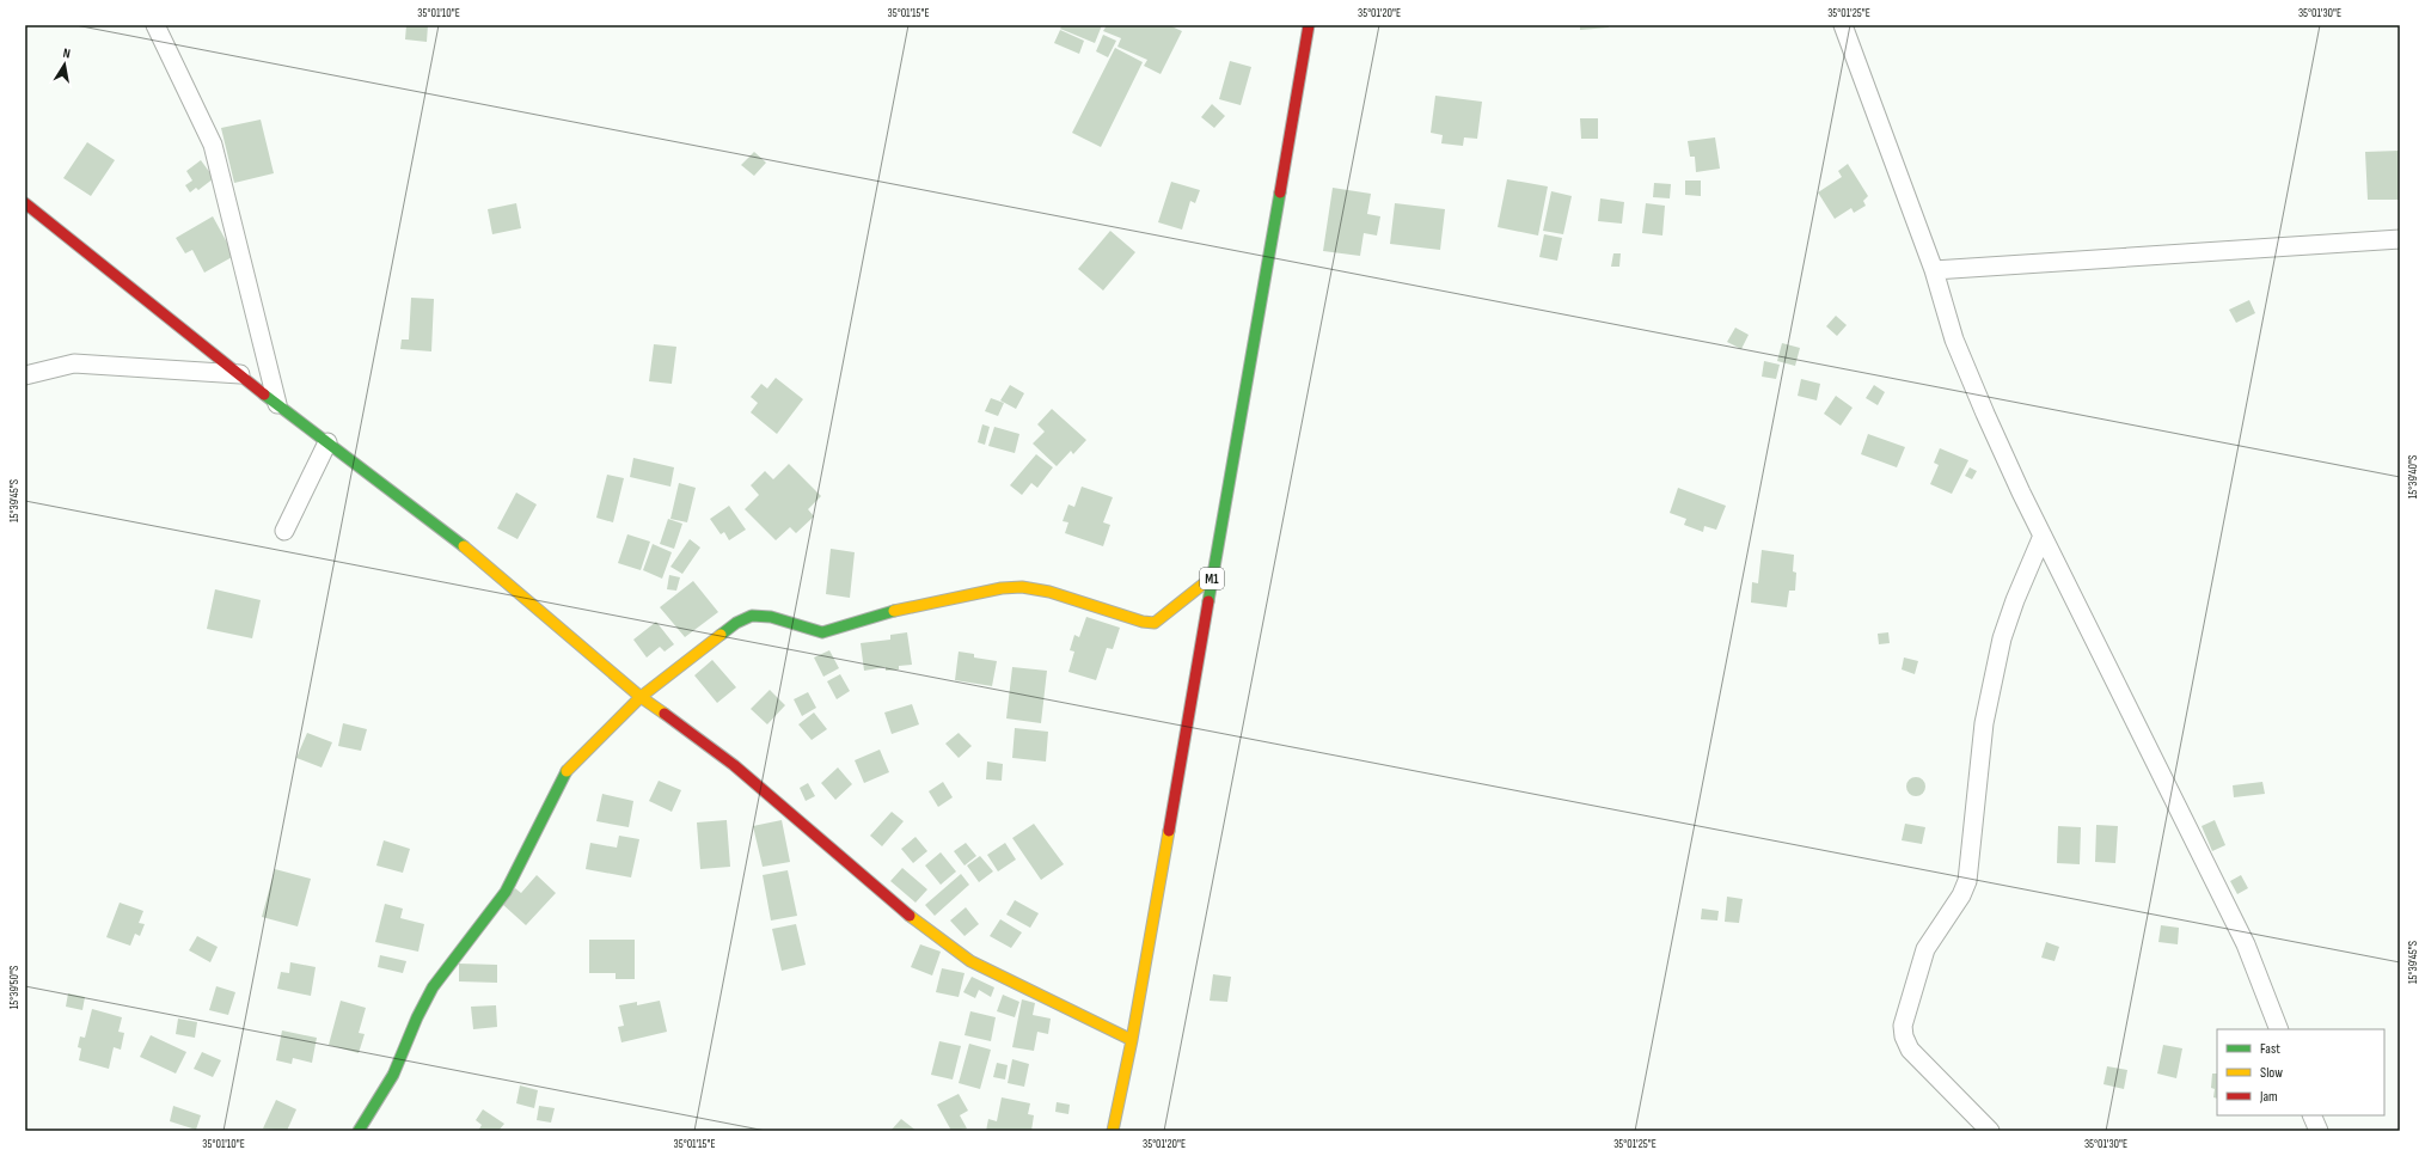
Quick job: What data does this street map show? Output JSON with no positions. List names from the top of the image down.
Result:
{
  "streets": {
    "main road": ["M1"]
  },
  "legend": ["Fast", "Slow", "Jam"],
  "north": "top",
  "coordinates": [
    "35°01'10\"E",
    "35°01'15\"E",
    "35°01'20\"E",
    "35°01'25\"E",
    "35°01'30\"E",
    "15°39'40\"S",
    "15°39'45\"S",
    "15°39'50\"S"
  ]
}
